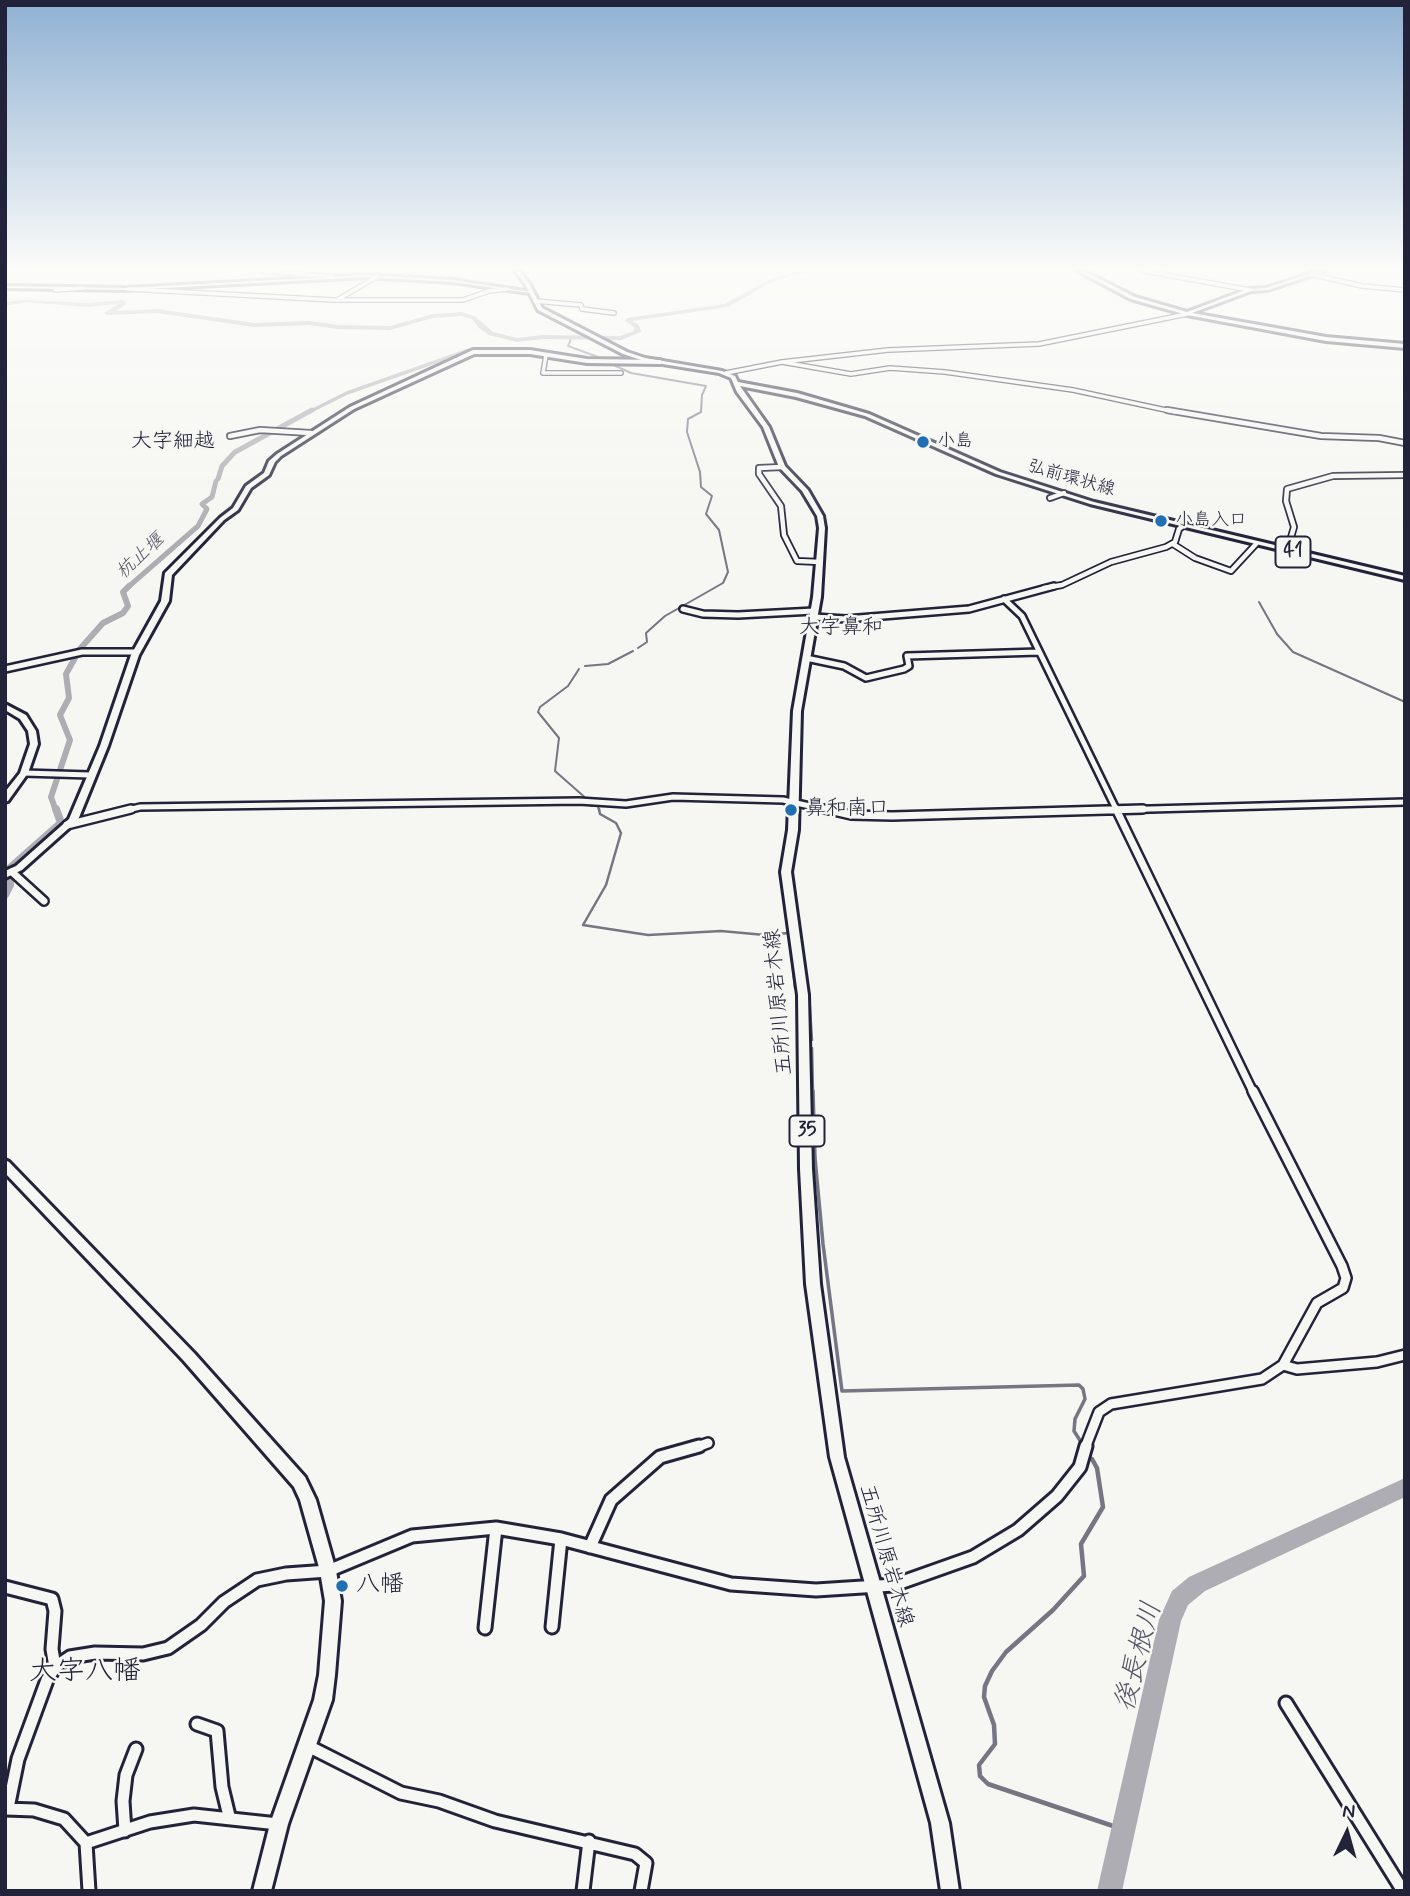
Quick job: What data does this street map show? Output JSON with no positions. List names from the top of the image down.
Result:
{
  "streets": {
    "street": [
      "弘前環状線",
      "41",
      "五所川原岩木線",
      "35"
    ]
  },
  "crossings": [
    ["弘前環状線", "五所川原岩木線"]
  ],
  "districts": ["大字細越", "大字鼻和", "大字八幡"],
  "water": ["杭止堰", "後長根川"],
  "places": [
    "小島",
    "小島入口",
    "鼻和南口",
    "八幡"
  ],
  "north": "top"
}
